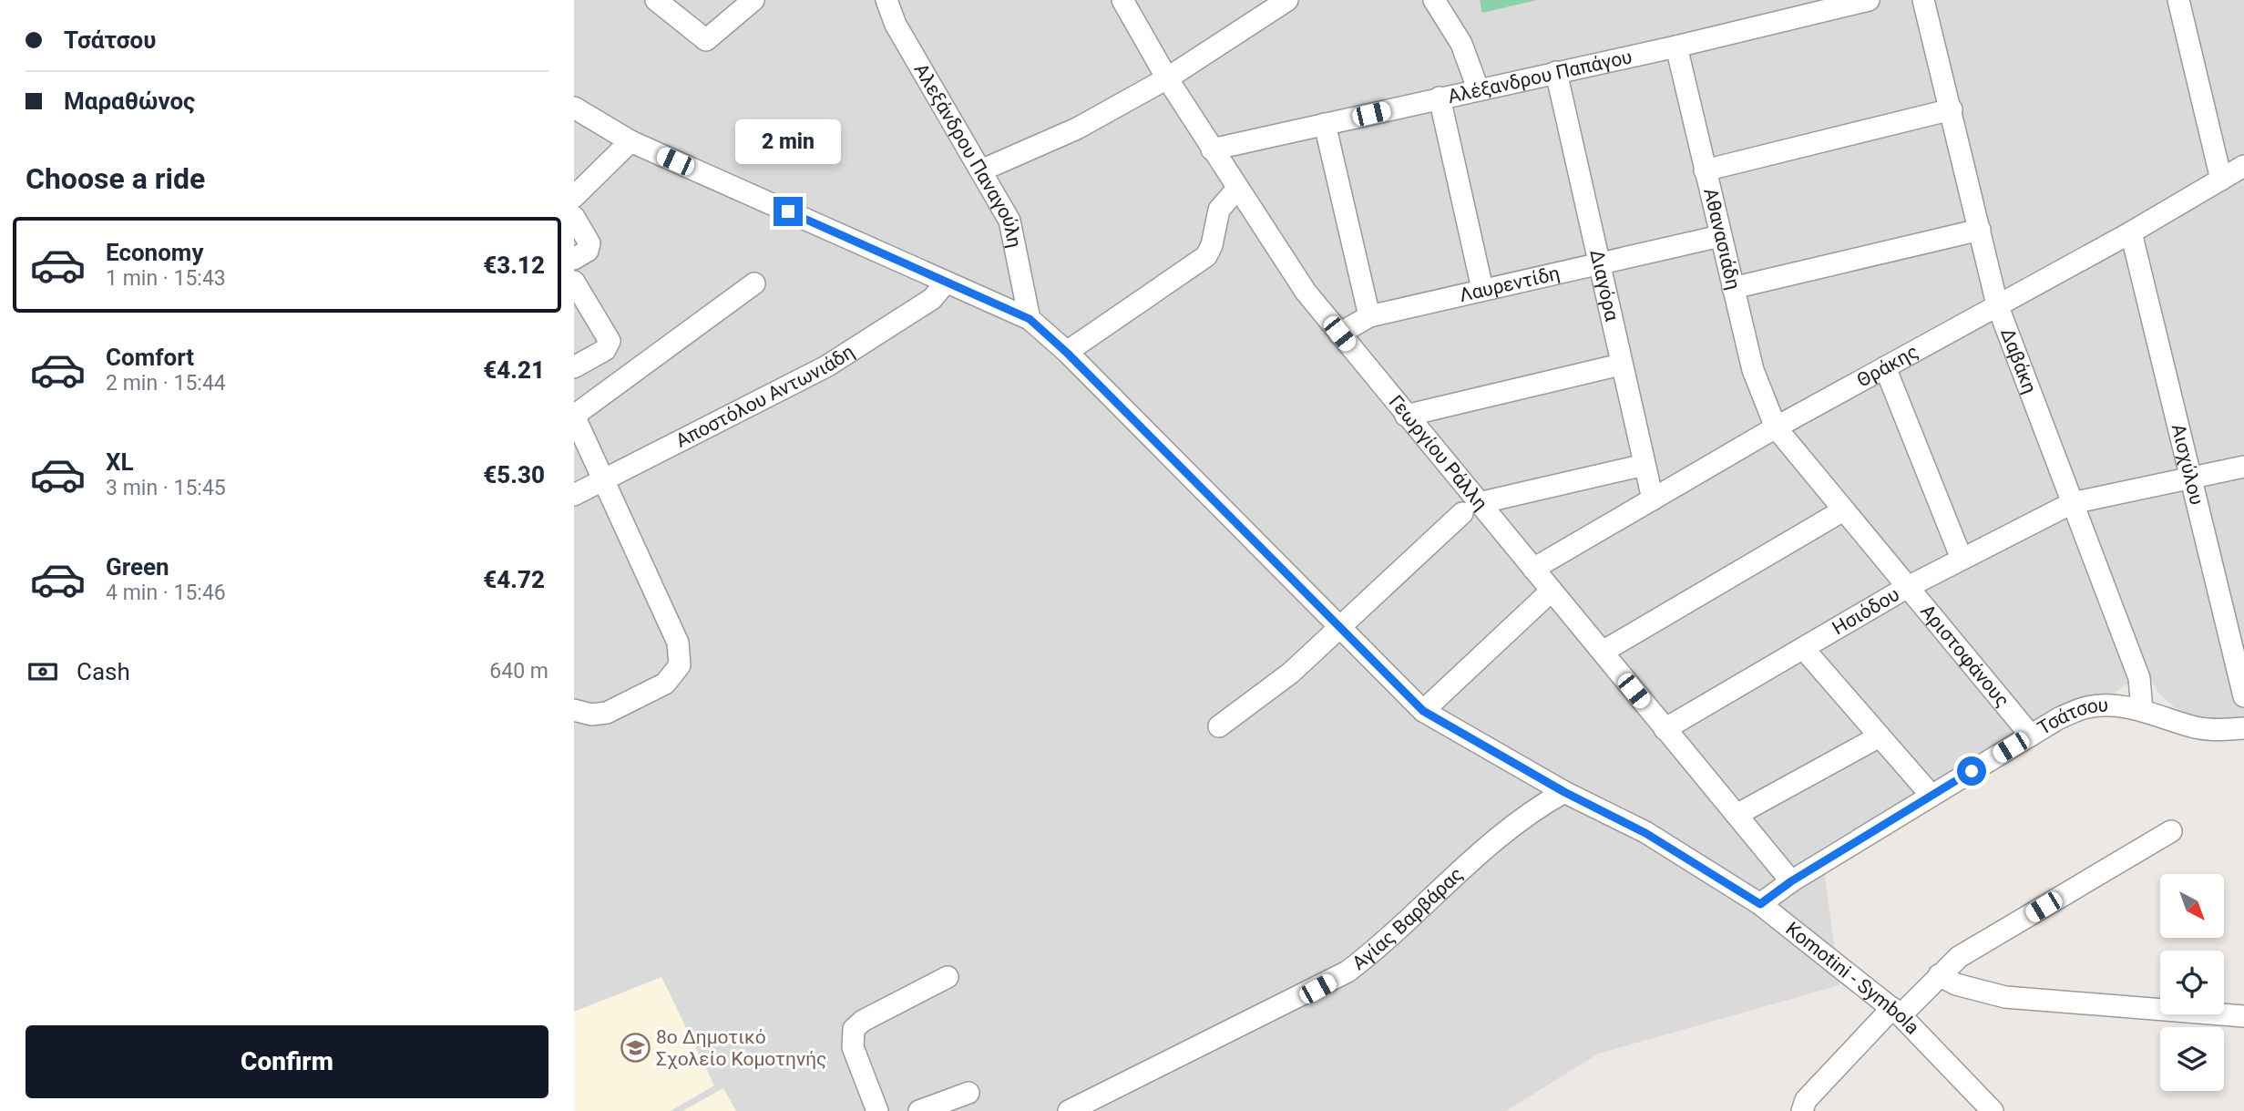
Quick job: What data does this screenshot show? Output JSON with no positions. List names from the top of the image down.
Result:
{
  "streets": {
    "street": [
      "Αλέξανδρου Παπάγου",
      "Αλεξάνδρου Παναγούλη",
      "Αθανασιάδη",
      "Λαυρεντίδη",
      "Διαγόρα",
      "Δαβάκη",
      "Θράκης",
      "Αποστόλου Αντωνιάδη",
      "Γεωργίου Ράλλη",
      "Αισχύλου",
      "Ησιόδου",
      "Αριστοφάνους",
      "Τσάτσου",
      "Αγίας Βαρβάρας",
      "Komotini - Symbola"
    ]
  },
  "crossings": [
    ["Αλέξανδρου Παπάγου", "Αθανασιάδη"],
    ["Αλέξανδρου Παπάγου", "Διαγόρα"],
    ["Αλέξανδρου Παπάγου", "Γεωργίου Ράλλη"],
    ["Αλεξάνδρου Παναγούλη", "Komotini - Symbola"],
    ["Αθανασιάδη", "Λαυρεντίδη"],
    ["Αθανασιάδη", "Θράκης"],
    ["Αθανασιάδη", "Αριστοφάνους"],
    ["Λαυρεντίδη", "Διαγόρα"],
    ["Λαυρεντίδη", "Γεωργίου Ράλλη"],
    ["Διαγόρα", "Θράκης"],
    ["Δαβάκη", "Θράκης"],
    ["Δαβάκη", "Ησιόδου"],
    ["Δαβάκη", "Τσάτσου"],
    ["Θράκης", "Γεωργίου Ράλλη"],
    ["Θράκης", "Αισχύλου"],
    ["Θράκης", "Αριστοφάνους"],
    ["Αποστόλου Αντωνιάδη", "Komotini - Symbola"],
    ["Γεωργίου Ράλλη", "Ησιόδου"],
    ["Γεωργίου Ράλλη", "Τσάτσου"],
    ["Αισχύλου", "Ησιόδου"],
    ["Ησιόδου", "Αριστοφάνους"],
    ["Αριστοφάνους", "Τσάτσου"],
    ["Τσάτσου", "Komotini - Symbola"],
    ["Αγίας Βαρβάρας", "Komotini - Symbola"]
  ],
  "places": {
    "school or university": ["8ο Δημοτικό Σχολείο Κομοτηνής"]
  },
  "north": "bottom right",
  "page": {
    "banner": ["Τσάτσου", "Μαραθώνος"],
    "bubble": "2 min",
    "heading": "Choose a ride",
    "list": [
      {
        "name": "Economy",
        "note": "1 min · 15:43",
        "value": "€3.12"
      },
      {
        "name": "Comfort",
        "note": "2 min · 15:44",
        "value": "€4.21"
      },
      {
        "name": "XL",
        "note": "3 min · 15:45",
        "value": "€5.30"
      },
      {
        "name": "Green",
        "note": "4 min · 15:46",
        "value": "€4.72"
      }
    ],
    "pay": ["Cash", "640 m"],
    "buttons": "Confirm"
  }
}
